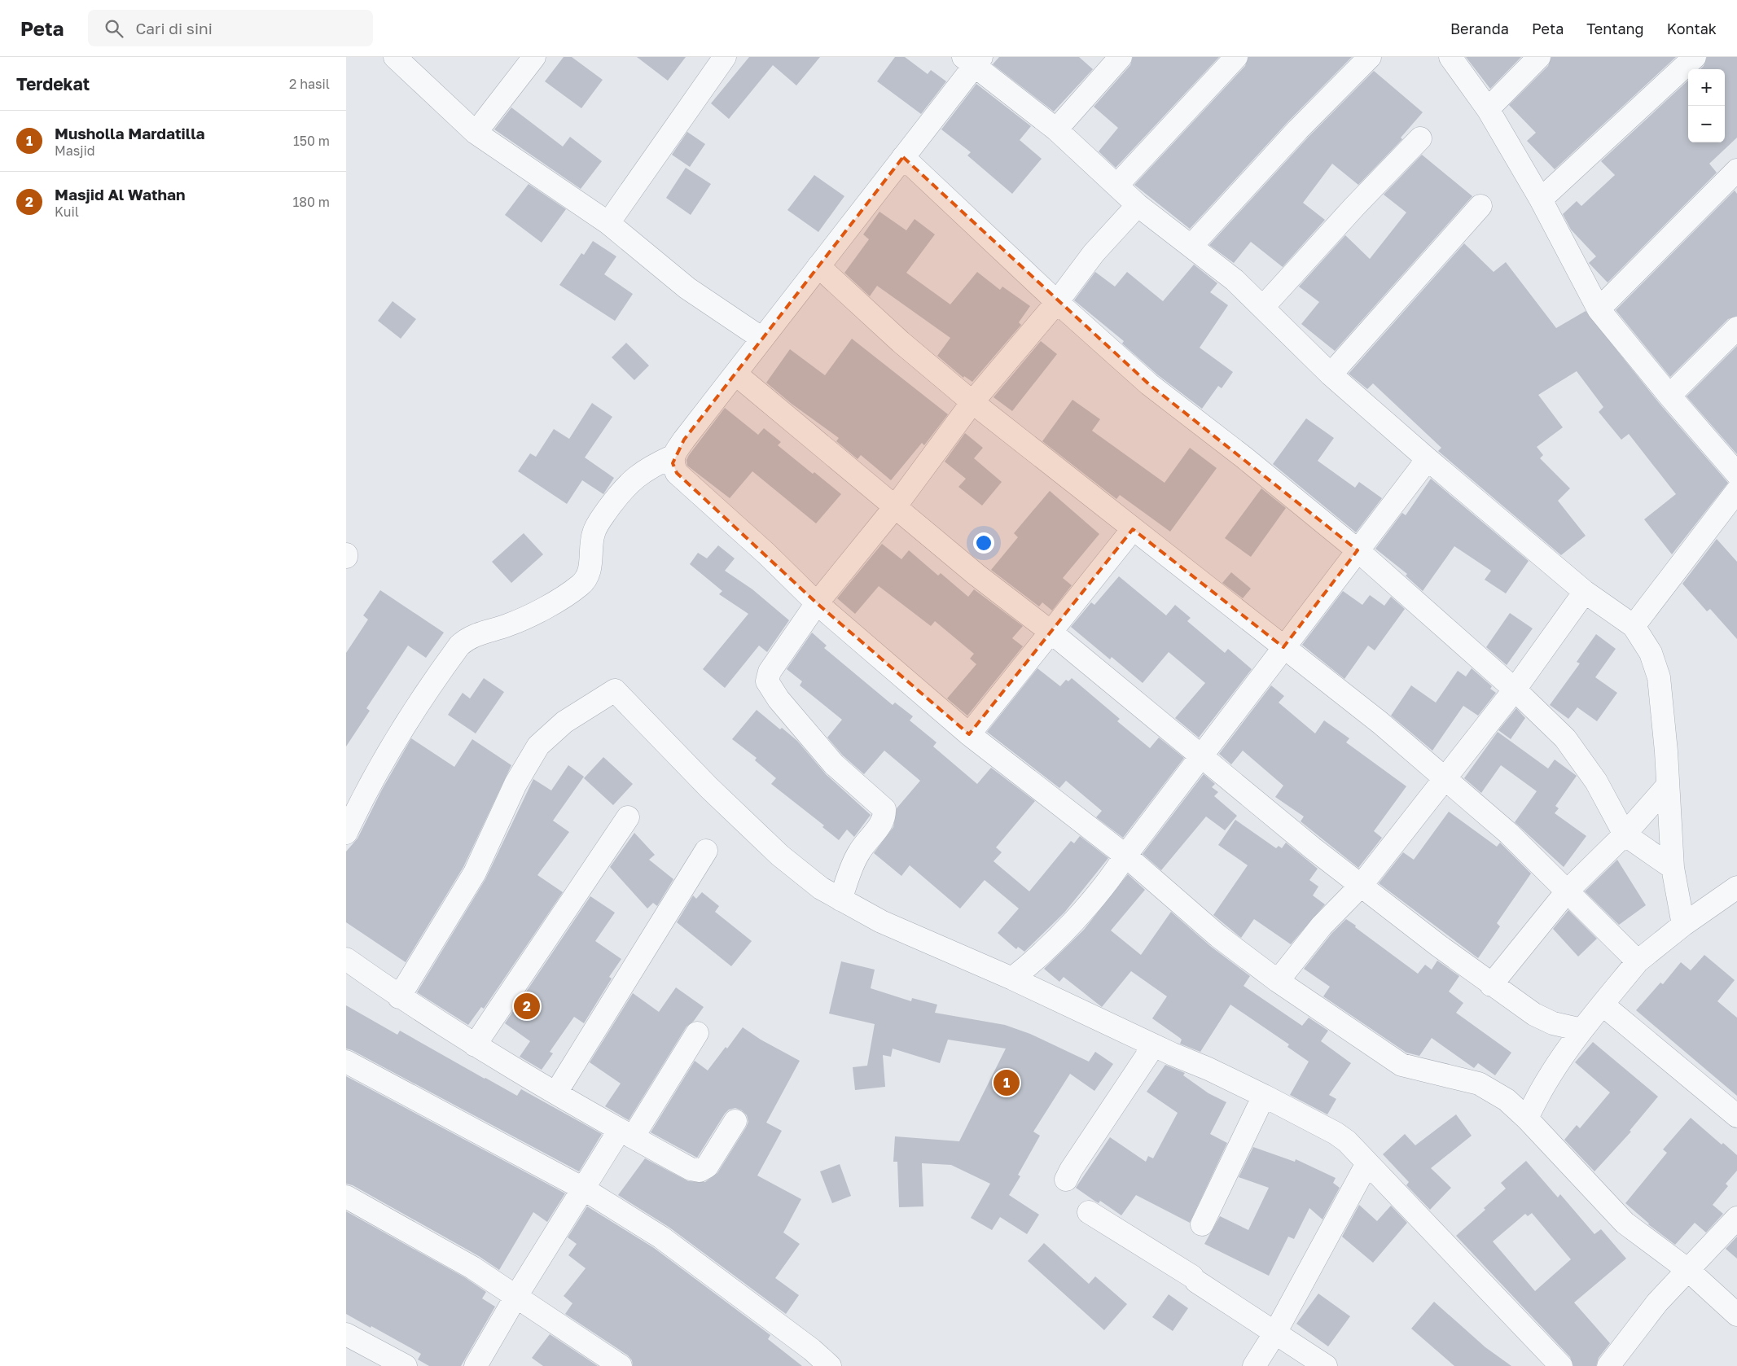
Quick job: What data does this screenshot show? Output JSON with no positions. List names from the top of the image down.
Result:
{
  "page": {
    "header": "Peta",
    "search": "Cari di sini",
    "nav": [
      "Beranda",
      "Peta",
      "Tentang",
      "Kontak"
    ],
    "heading": ["Terdekat", "2 hasil"],
    "map_buttons": ["+", "−"],
    "list": [
      {
        "mark": "1",
        "name": "Musholla Mardatilla",
        "note": "Masjid",
        "value": "150 m"
      },
      {
        "mark": "2",
        "name": "Masjid Al Wathan",
        "note": "Kuil",
        "value": "180 m"
      }
    ],
    "pins": ["2", "1"]
  }
}
